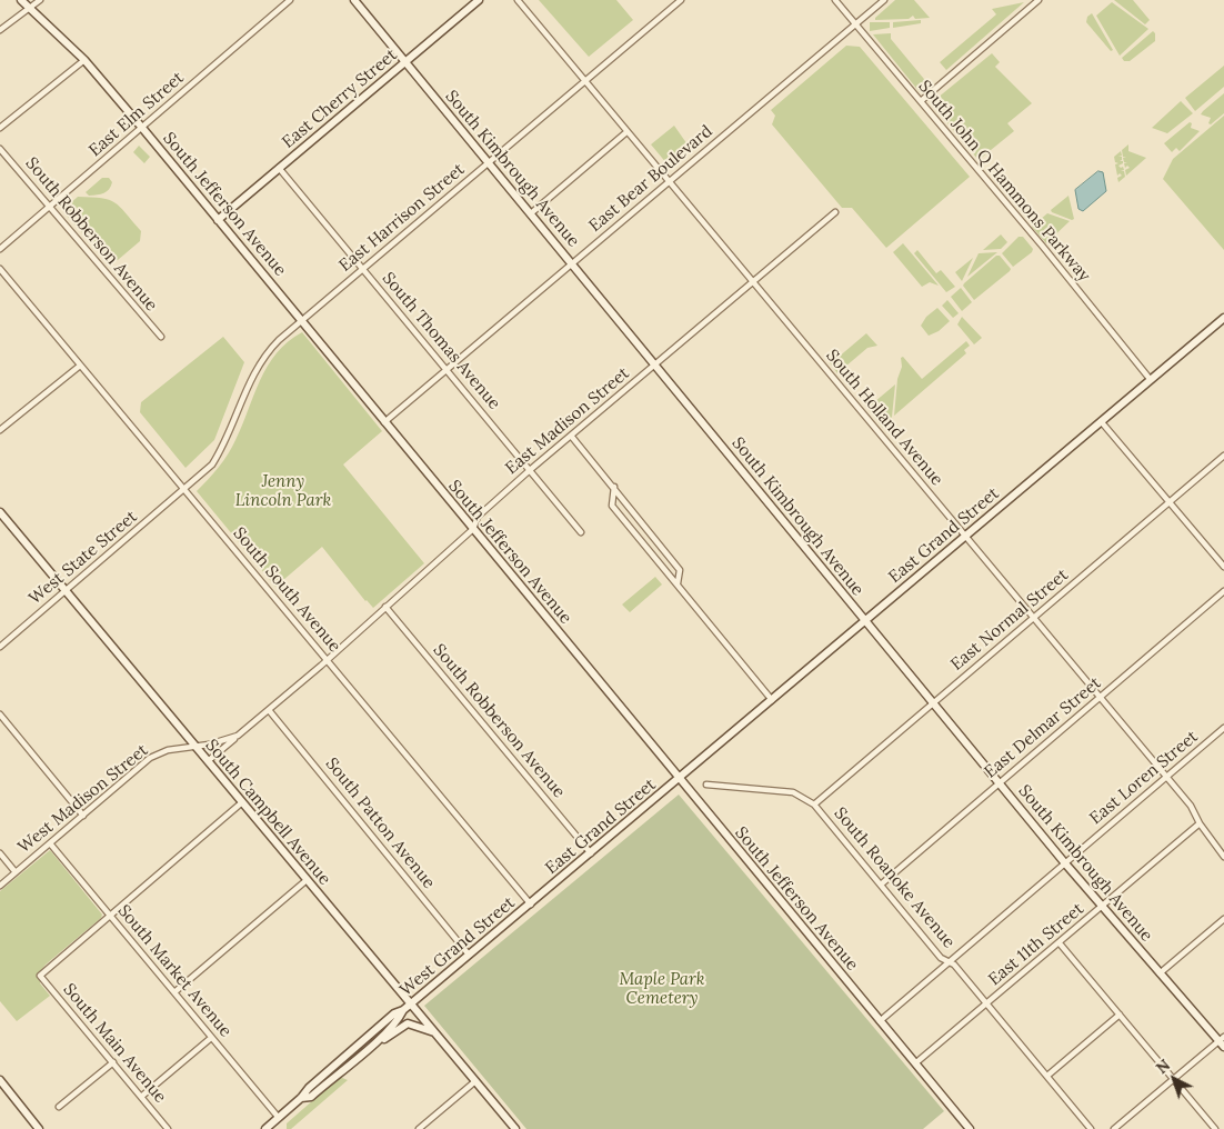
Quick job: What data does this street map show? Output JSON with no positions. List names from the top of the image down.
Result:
{
  "streets": {
    "main road": [
      "East Cherry Street",
      "South Kimbrough Avenue",
      "South Jefferson Avenue",
      "East Grand Street",
      "South Campbell Avenue",
      "West Grand Street"
    ],
    "street": [
      "East Elm Street",
      "East Bear Boulevard",
      "South John Q Hammons Parkway",
      "East Harrison Street",
      "South Robberson Avenue",
      "South Thomas Avenue",
      "South Holland Avenue",
      "East Madison Street",
      "West State Street",
      "South South Avenue",
      "East Normal Street",
      "East Delmar Street",
      "East Loren Street",
      "West Madison Street",
      "South Patton Avenue",
      "South Roanoke Avenue",
      "East 11th Street",
      "South Market Avenue",
      "South Main Avenue"
    ]
  },
  "crossings": [
    ["East Cherry Street", "South Kimbrough Avenue"],
    ["East Cherry Street", "South Jefferson Avenue"],
    ["East Cherry Street", "South Thomas Avenue"],
    ["East Elm Street", "South Jefferson Avenue"],
    ["East Elm Street", "South Robberson Avenue"],
    ["South Kimbrough Avenue", "East Bear Boulevard"],
    ["South Kimbrough Avenue", "East Harrison Street"],
    ["South Kimbrough Avenue", "East Madison Street"],
    ["South Kimbrough Avenue", "East Grand Street"],
    ["South Kimbrough Avenue", "East Normal Street"],
    ["South Kimbrough Avenue", "East Delmar Street"],
    ["South Kimbrough Avenue", "East Loren Street"],
    ["South Kimbrough Avenue", "East 11th Street"],
    ["East Bear Boulevard", "South John Q Hammons Parkway"],
    ["East Bear Boulevard", "South Jefferson Avenue"],
    ["East Bear Boulevard", "South Thomas Avenue"],
    ["East Bear Boulevard", "South Holland Avenue"],
    ["South John Q Hammons Parkway", "East Grand Street"],
    ["South Jefferson Avenue", "East Harrison Street"],
    ["South Jefferson Avenue", "East Madison Street"],
    ["South Jefferson Avenue", "East Grand Street"],
    ["South Jefferson Avenue", "East Loren Street"],
    ["South Jefferson Avenue", "East 11th Street"],
    ["East Harrison Street", "South Thomas Avenue"],
    ["East Harrison Street", "South Holland Avenue"],
    ["East Harrison Street", "West State Street"],
    ["East Harrison Street", "South South Avenue"],
    ["South Robberson Avenue", "East Madison Street"],
    ["South Robberson Avenue", "East Grand Street"],
    ["South Thomas Avenue", "East Madison Street"],
    ["South Holland Avenue", "East Madison Street"],
    ["South Holland Avenue", "East Grand Street"],
    ["South Holland Avenue", "East Normal Street"],
    ["South Holland Avenue", "East Delmar Street"],
    ["South Holland Avenue", "East Loren Street"],
    ["South Holland Avenue", "East 11th Street"],
    ["East Madison Street", "South South Avenue"],
    ["East Madison Street", "West Madison Street"],
    ["East Grand Street", "South South Avenue"],
    ["East Grand Street", "West Grand Street"],
    ["West State Street", "South South Avenue"],
    ["West State Street", "South Campbell Avenue"],
    ["South South Avenue", "West Madison Street"],
    ["South South Avenue", "West Grand Street"],
    ["East Normal Street", "South Roanoke Avenue"],
    ["East Delmar Street", "South Roanoke Avenue"],
    ["East Loren Street", "South Roanoke Avenue"],
    ["West Madison Street", "South Campbell Avenue"],
    ["West Madison Street", "South Patton Avenue"],
    ["West Madison Street", "South Market Avenue"],
    ["South Campbell Avenue", "West Grand Street"],
    ["South Patton Avenue", "West Grand Street"],
    ["South Roanoke Avenue", "East 11th Street"],
    ["West Grand Street", "South Market Avenue"],
    ["South Market Avenue", "South Main Avenue"]
  ],
  "parks": ["Jenny Lincoln Park", "Maple Park Cemetery"],
  "north": "top left"
}
